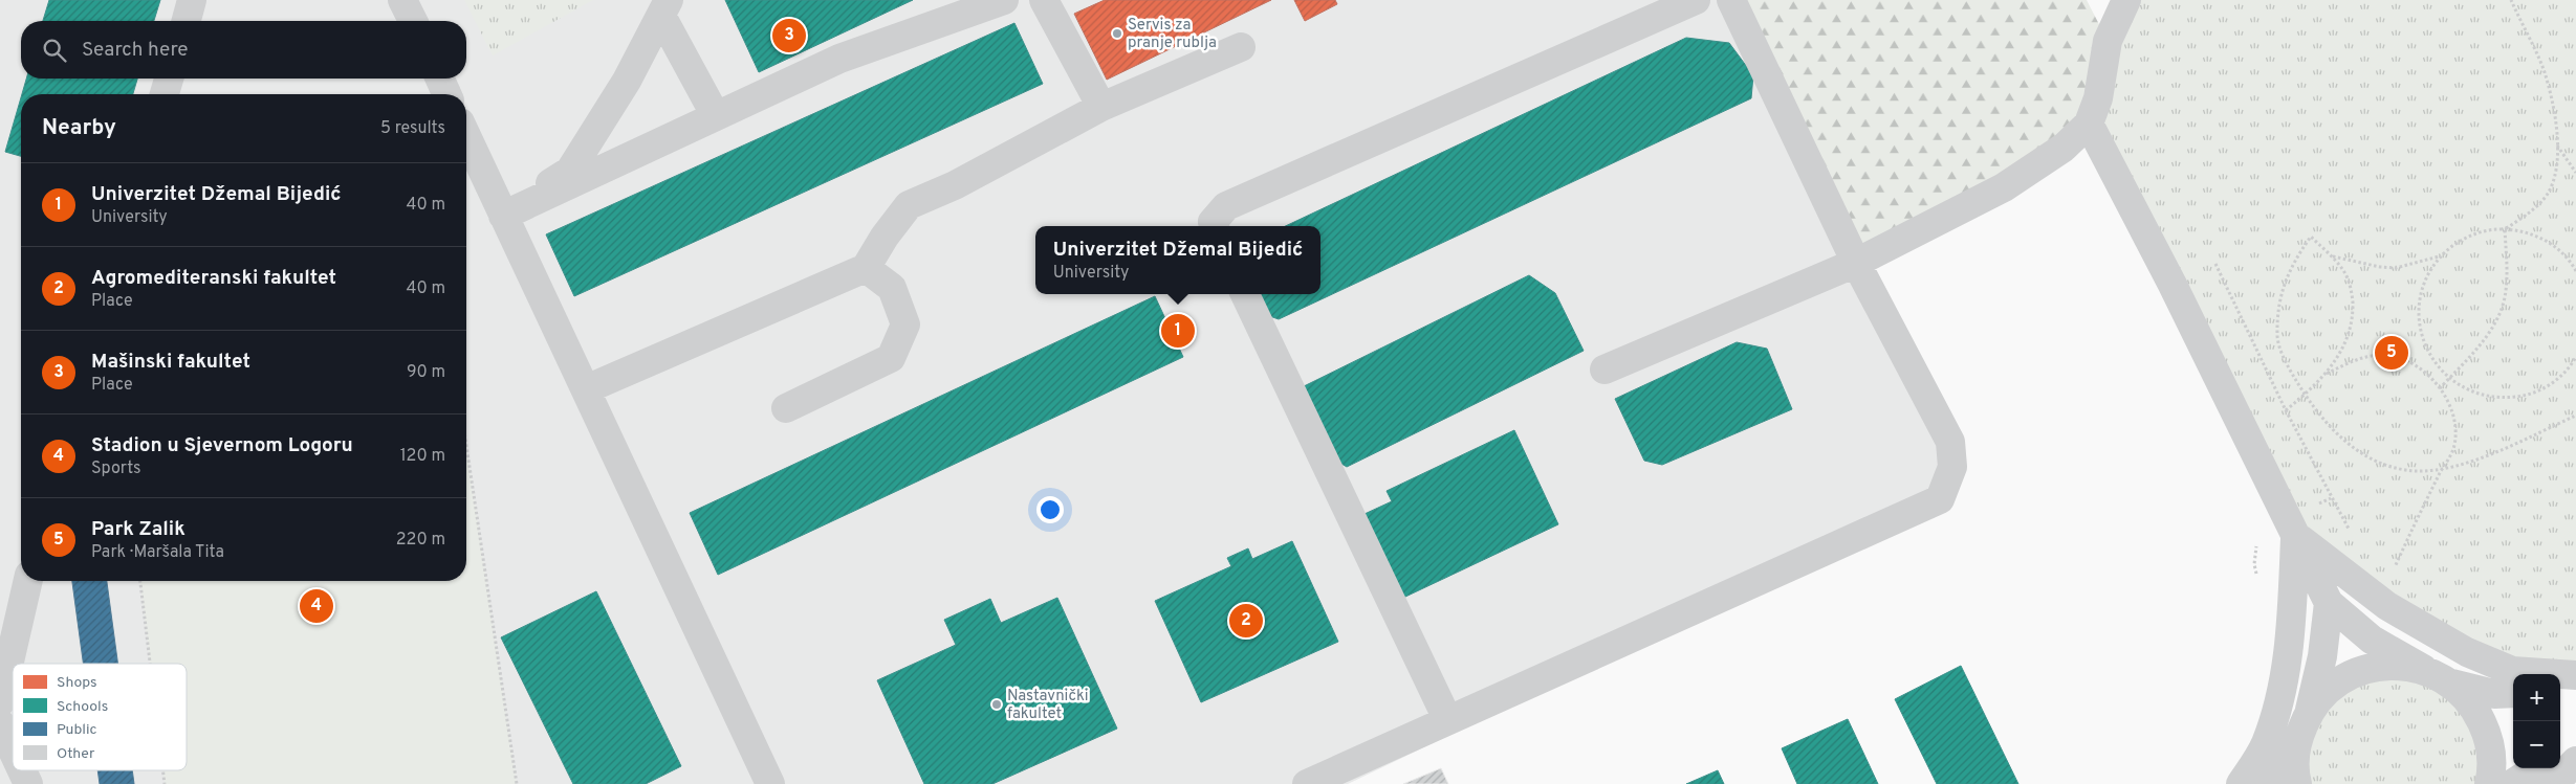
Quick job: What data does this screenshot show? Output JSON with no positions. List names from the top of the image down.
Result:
{
  "places": ["Servis za pranje rublja", "Nastavnički fakultet"],
  "legend": [
    "Shops",
    "Schools",
    "Public",
    "Other"
  ],
  "page": {
    "pins": [
      "3",
      "1",
      "5",
      "4",
      "2"
    ],
    "search": "Search here",
    "heading": ["Nearby", "5 results"],
    "list": [
      {
        "mark": "1",
        "name": "Univerzitet Džemal Bijedić",
        "note": "University",
        "value": "40 m"
      },
      {
        "mark": "2",
        "name": "Agromediteranski fakultet",
        "note": "Place",
        "value": "40 m"
      },
      {
        "mark": "3",
        "name": "Mašinski fakultet",
        "note": "Place",
        "value": "90 m"
      },
      {
        "mark": "4",
        "name": "Stadion u Sjevernom Logoru",
        "note": "Sports",
        "value": "120 m"
      },
      {
        "mark": "5",
        "name": "Park Zalik",
        "note": "Park · Maršala Tita",
        "value": "220 m"
      }
    ],
    "popup": ["Univerzitet Džemal Bijedić", "University"],
    "map_buttons": ["+", "−"]
  }
}
